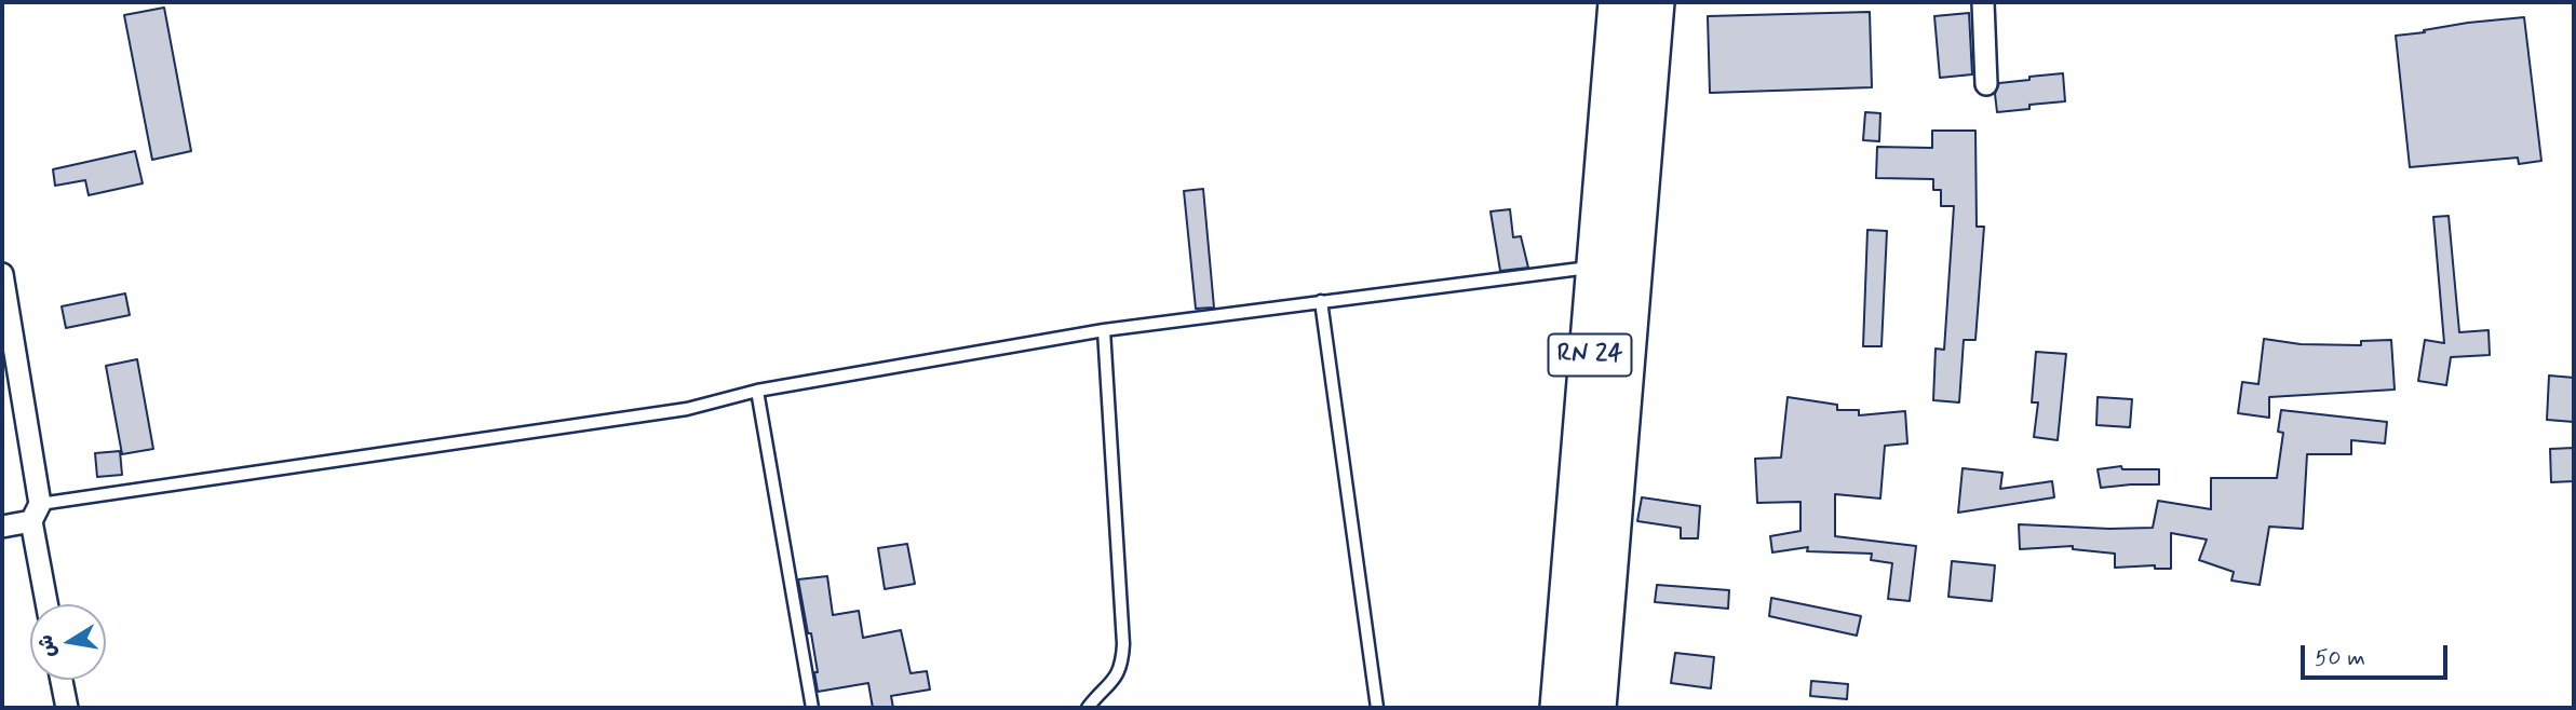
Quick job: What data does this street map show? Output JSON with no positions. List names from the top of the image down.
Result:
{
  "streets": {
    "highway": ["RN 24"]
  },
  "scale_bar": "50 m",
  "north": "left"
}
